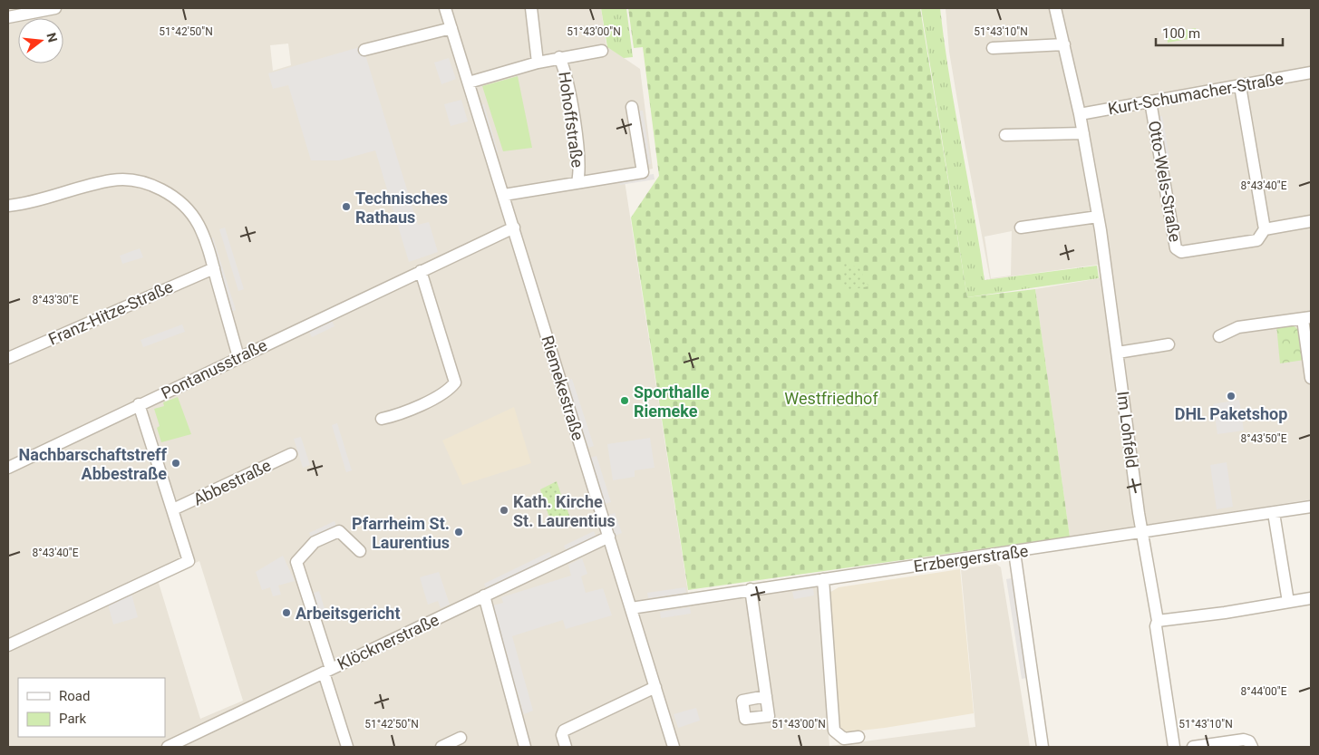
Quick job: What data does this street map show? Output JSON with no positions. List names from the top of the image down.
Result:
{
  "streets": {
    "street": [
      "Kurt-Schumacher-Straße",
      "Hohoffstraße",
      "Otto-Wels-Straße",
      "Franz-Hitze-Straße",
      "Pontanusstraße",
      "Riemekestraße",
      "Im Lohfeld",
      "Abbestraße",
      "Erzbergerstraße",
      "Klöcknerstraße"
    ]
  },
  "crossings": [
    ["Kurt-Schumacher-Straße", "Otto-Wels-Straße"],
    ["Kurt-Schumacher-Straße", "Im Lohfeld"],
    ["Hohoffstraße", "Riemekestraße"],
    ["Pontanusstraße", "Riemekestraße"],
    ["Pontanusstraße", "Abbestraße"],
    ["Riemekestraße", "Erzbergerstraße"],
    ["Riemekestraße", "Klöcknerstraße"],
    ["Im Lohfeld", "Erzbergerstraße"]
  ],
  "parks": ["Westfriedhof"],
  "places": [
    "Technisches Rathaus",
    "DHL Paketshop",
    "Sporthalle Riemeke",
    "Nachbarschaftstreff Abbestraße",
    "Kath. Kirche St. Laurentius",
    "Pfarrheim St. Laurentius",
    "Arbeitsgericht"
  ],
  "legend": ["Road", "Park"],
  "scale_bar": "100 m",
  "north": "right",
  "coordinates": [
    "51°42'50\"N",
    "51°43'00\"N",
    "51°43'10\"N",
    "8°43'40\"E",
    "8°43'30\"E",
    "8°43'50\"E",
    "8°44'00\"E"
  ]
}
